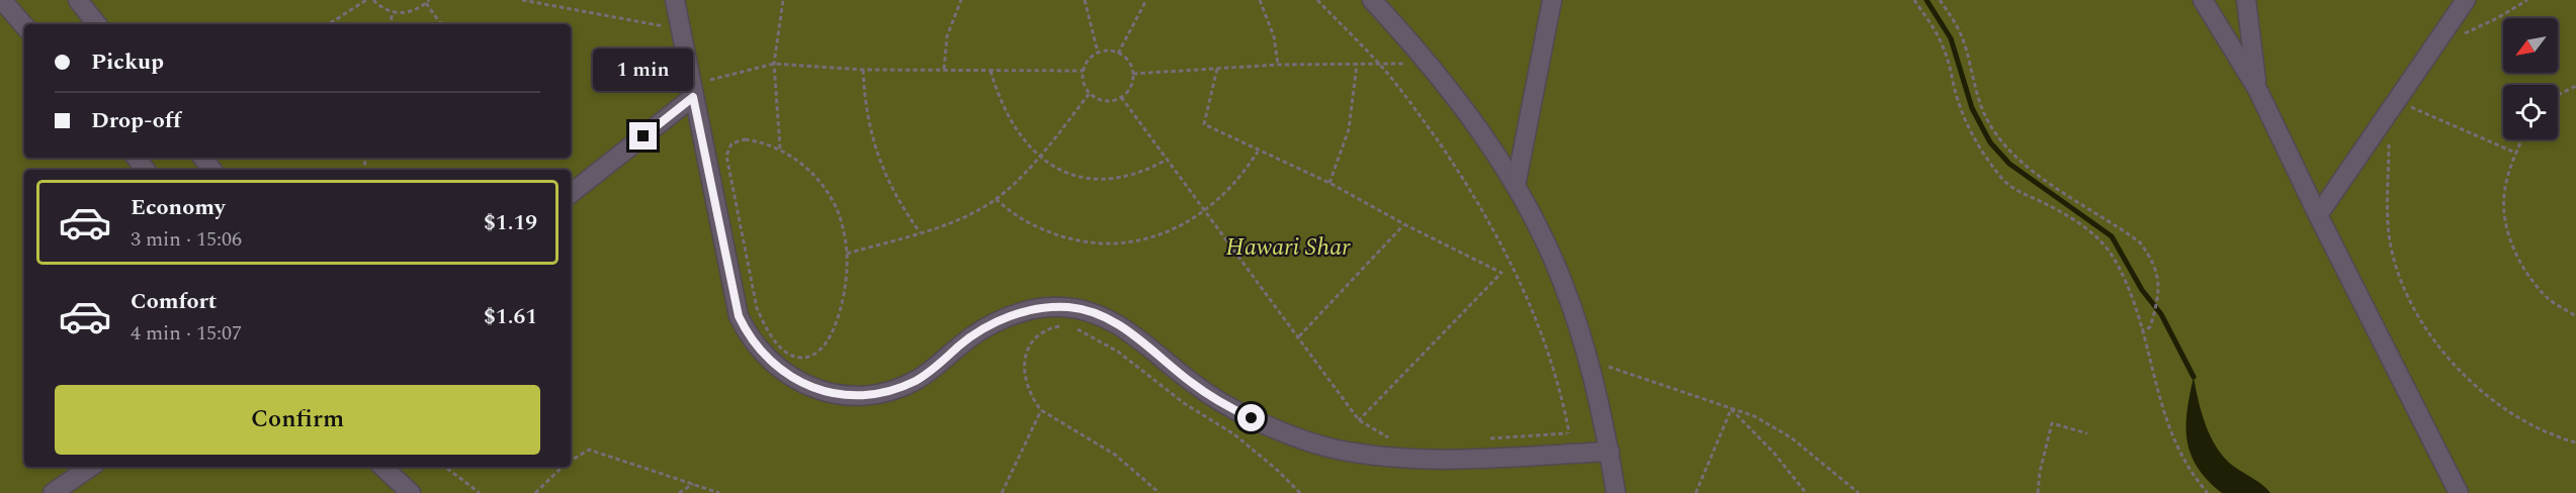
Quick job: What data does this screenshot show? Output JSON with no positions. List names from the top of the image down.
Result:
{
  "parks": ["Hawari Shar"],
  "north": "bottom left",
  "page": {
    "banner": ["Pickup", "Drop-off"],
    "bubble": "1 min",
    "list": [
      {
        "name": "Economy",
        "note": "3 min · 15:06",
        "value": "$1.19"
      },
      {
        "name": "Comfort",
        "note": "4 min · 15:07",
        "value": "$1.61"
      }
    ],
    "buttons": "Confirm"
  }
}
